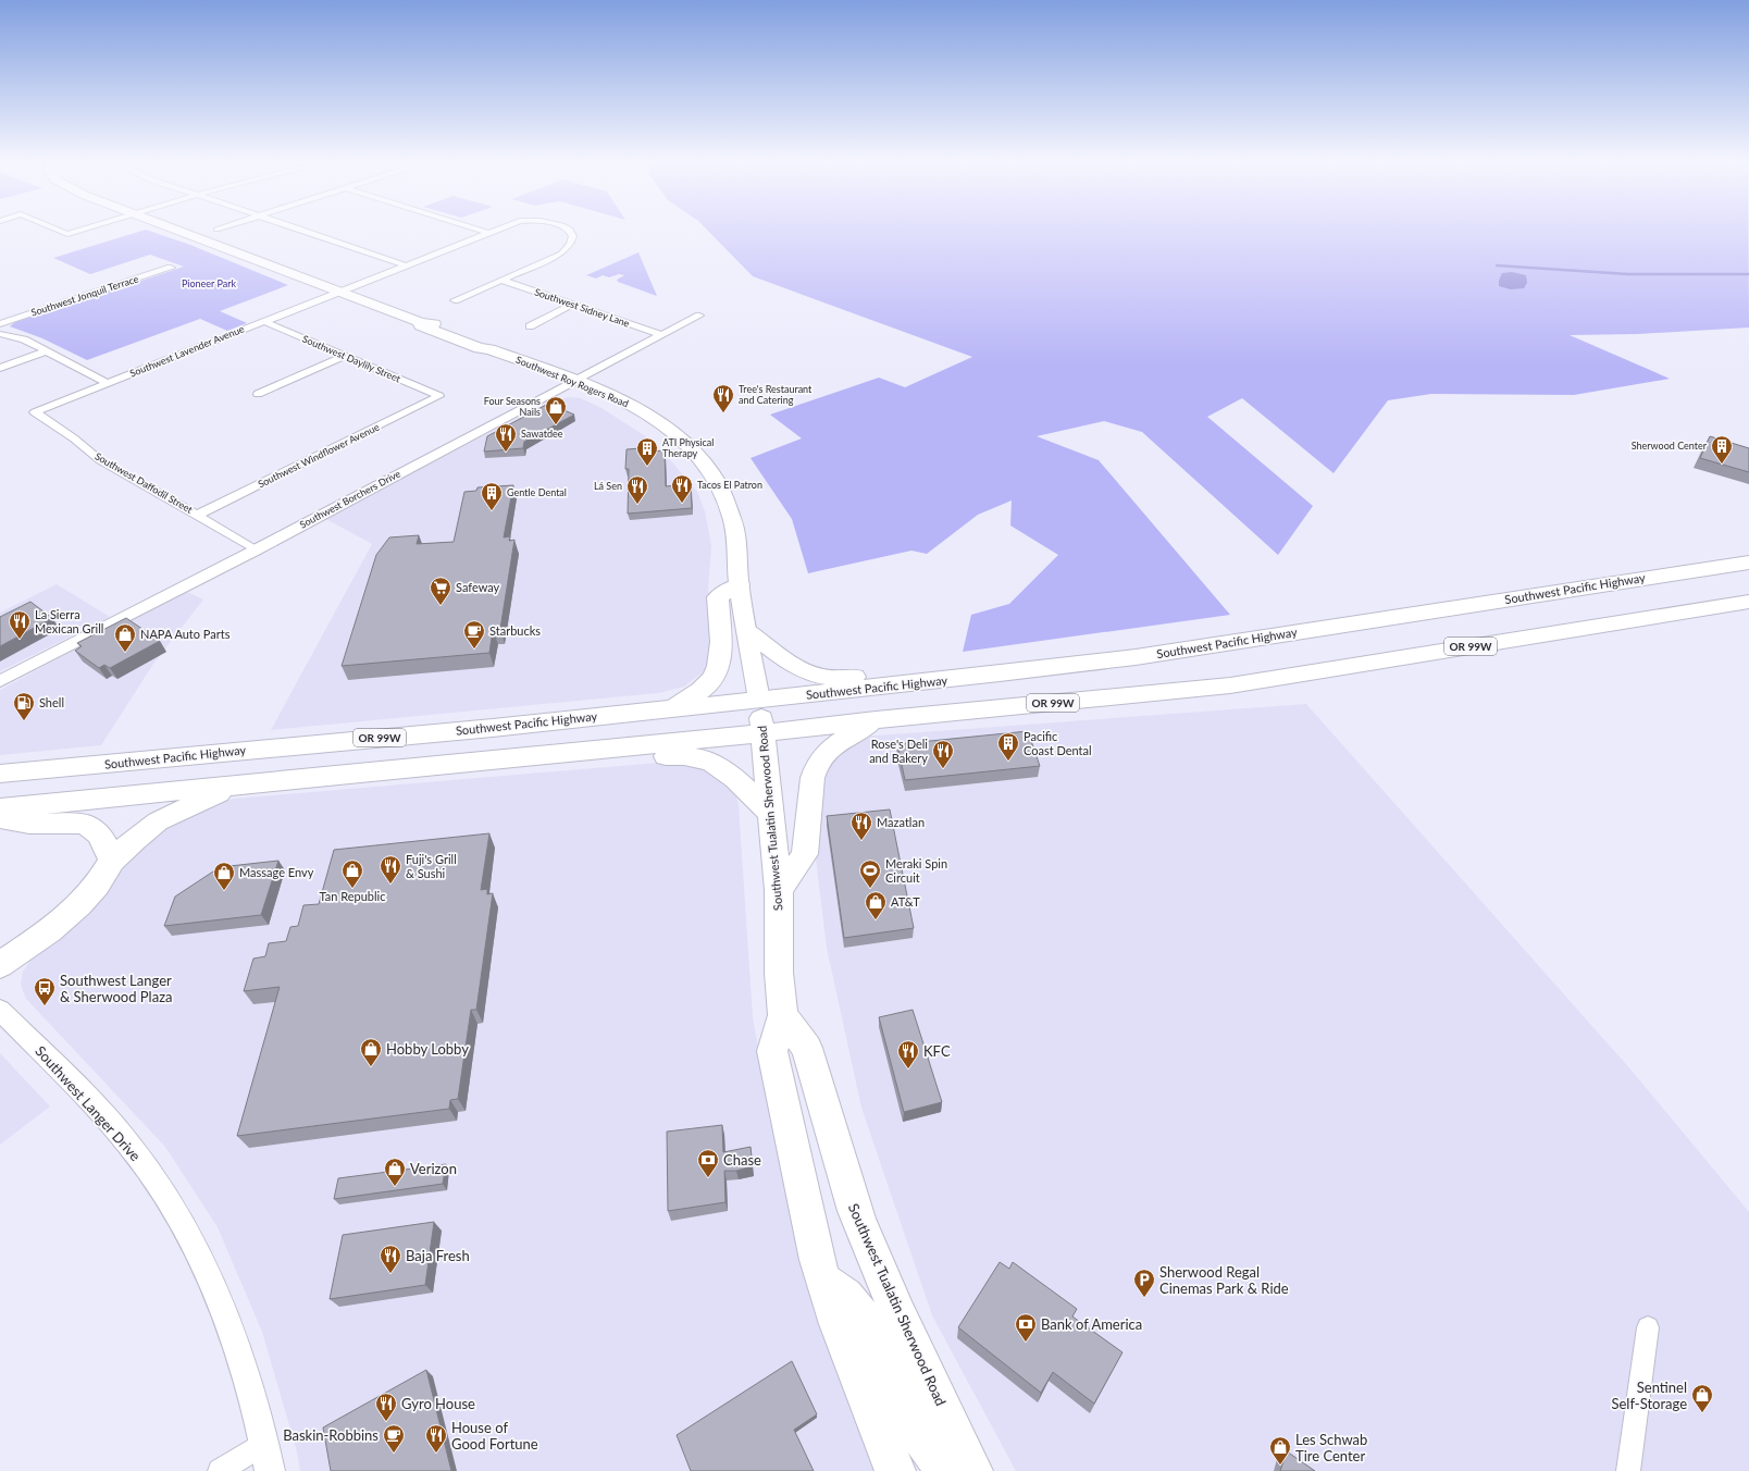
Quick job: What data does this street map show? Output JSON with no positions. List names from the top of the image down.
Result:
{
  "streets": {
    "highway": ["Southwest Pacific Highway", "OR 99W", "Southwest Tualatin Sherwood Road"],
    "main road": ["Southwest Roy Rogers Road"],
    "street": [
      "Southwest Jonquil Terrace",
      "Southwest Sidney Lane",
      "Southwest Lavender Avenue",
      "Southwest Daylily Street",
      "Southwest Windflower Avenue",
      "Southwest Daffodil Street",
      "Southwest Borchers Drive",
      "Southwest Langer Drive"
    ]
  },
  "crossings": [
    ["Southwest Sidney Lane", "Southwest Lavender Avenue"],
    ["Southwest Sidney Lane", "Southwest Borchers Drive"],
    ["Southwest Lavender Avenue", "Southwest Daylily Street"],
    ["Southwest Lavender Avenue", "Southwest Roy Rogers Road"],
    ["Southwest Lavender Avenue", "Southwest Daffodil Street"],
    ["Southwest Daylily Street", "Southwest Windflower Avenue"],
    ["Southwest Roy Rogers Road", "Southwest Borchers Drive"],
    ["Southwest Roy Rogers Road", "Southwest Pacific Highway"],
    ["Southwest Roy Rogers Road", "Southwest Tualatin Sherwood Road"],
    ["Southwest Windflower Avenue", "Southwest Daffodil Street"],
    ["Southwest Daffodil Street", "Southwest Borchers Drive"],
    ["Southwest Pacific Highway", "Southwest Tualatin Sherwood Road"],
    ["OR 99W", "Southwest Tualatin Sherwood Road"]
  ],
  "parks": ["Pioneer Park"],
  "places": {
    "restaurant": [
      "Tree's Restaurant and Catering",
      "Sawatdee",
      "Tacos El Patron",
      "Lá Sen",
      "La Sierra Mexican Grill",
      "Rose's Deli and Bakery",
      "Mazatlan",
      "Fuji's Grill & Sushi",
      "KFC",
      "Baja Fresh",
      "Gyro House",
      "House of Good Fortune"
    ],
    "shop": [
      "Four Seasons Nails",
      "NAPA Auto Parts",
      "Tan Republic",
      "Massage Envy",
      "AT&T",
      "Hobby Lobby",
      "Verizon",
      "Sentinel Self-Storage",
      "Les Schwab Tire Center"
    ],
    "building": [
      "Sherwood Center",
      "ATI Physical Therapy",
      "Gentle Dental",
      "Pacific Coast Dental"
    ],
    "supermarket": ["Safeway"],
    "cafe": ["Starbucks", "Baskin-Robbins"],
    "fuel station": ["Shell"],
    "sports": ["Meraki Spin Circuit"],
    "bus stop": ["Southwest Langer & Sherwood Plaza"],
    "bank": ["Chase", "Bank of America"],
    "parking": ["Sherwood Regal Cinemas Park & Ride"]
  }
}
